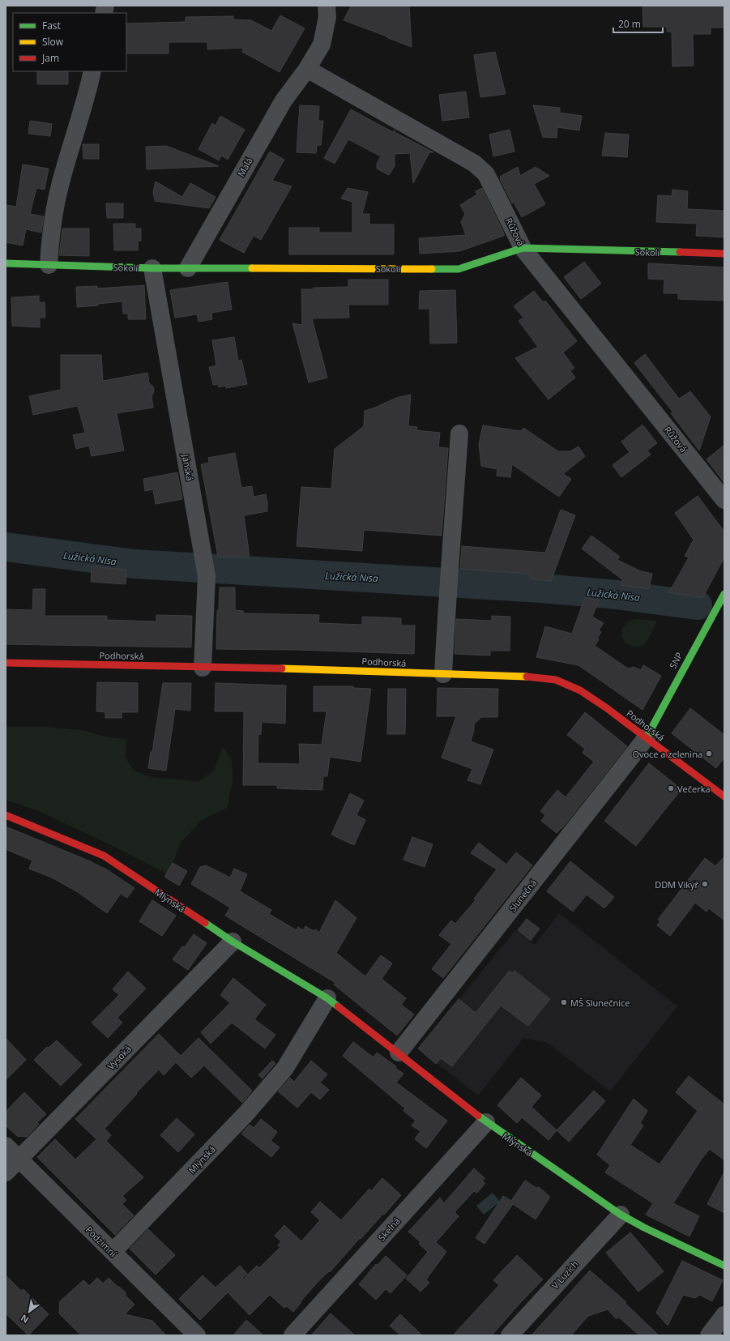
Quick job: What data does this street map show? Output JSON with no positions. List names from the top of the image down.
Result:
{
  "streets": {
    "street": [
      "Malá",
      "Růžová",
      "Sokolí",
      "Jánská",
      "Podhorská",
      "SNP",
      "Slunečná",
      "Mlýnská",
      "Vysoká",
      "Skelná",
      "Podzimní",
      "V Luzích"
    ]
  },
  "crossings": [
    ["Malá", "Růžová"],
    ["Malá", "Sokolí"],
    ["Růžová", "Sokolí"],
    ["Sokolí", "Jánská"],
    ["Jánská", "Podhorská"],
    ["Podhorská", "SNP"],
    ["Podhorská", "Slunečná"],
    ["SNP", "Slunečná"],
    ["Slunečná", "Mlýnská"],
    ["Mlýnská", "Vysoká"],
    ["Mlýnská", "Skelná"],
    ["Mlýnská", "Podzimní"],
    ["Mlýnská", "V Luzích"],
    ["Vysoká", "Podzimní"]
  ],
  "water": ["Lužická Nisa"],
  "places": [
    "Ovoce a zelenina",
    "Večerka",
    "DDM Vikýř",
    "MŠ Slunečnice"
  ],
  "legend": ["Fast", "Slow", "Jam"],
  "scale_bar": "20 m",
  "north": "bottom left"
}
